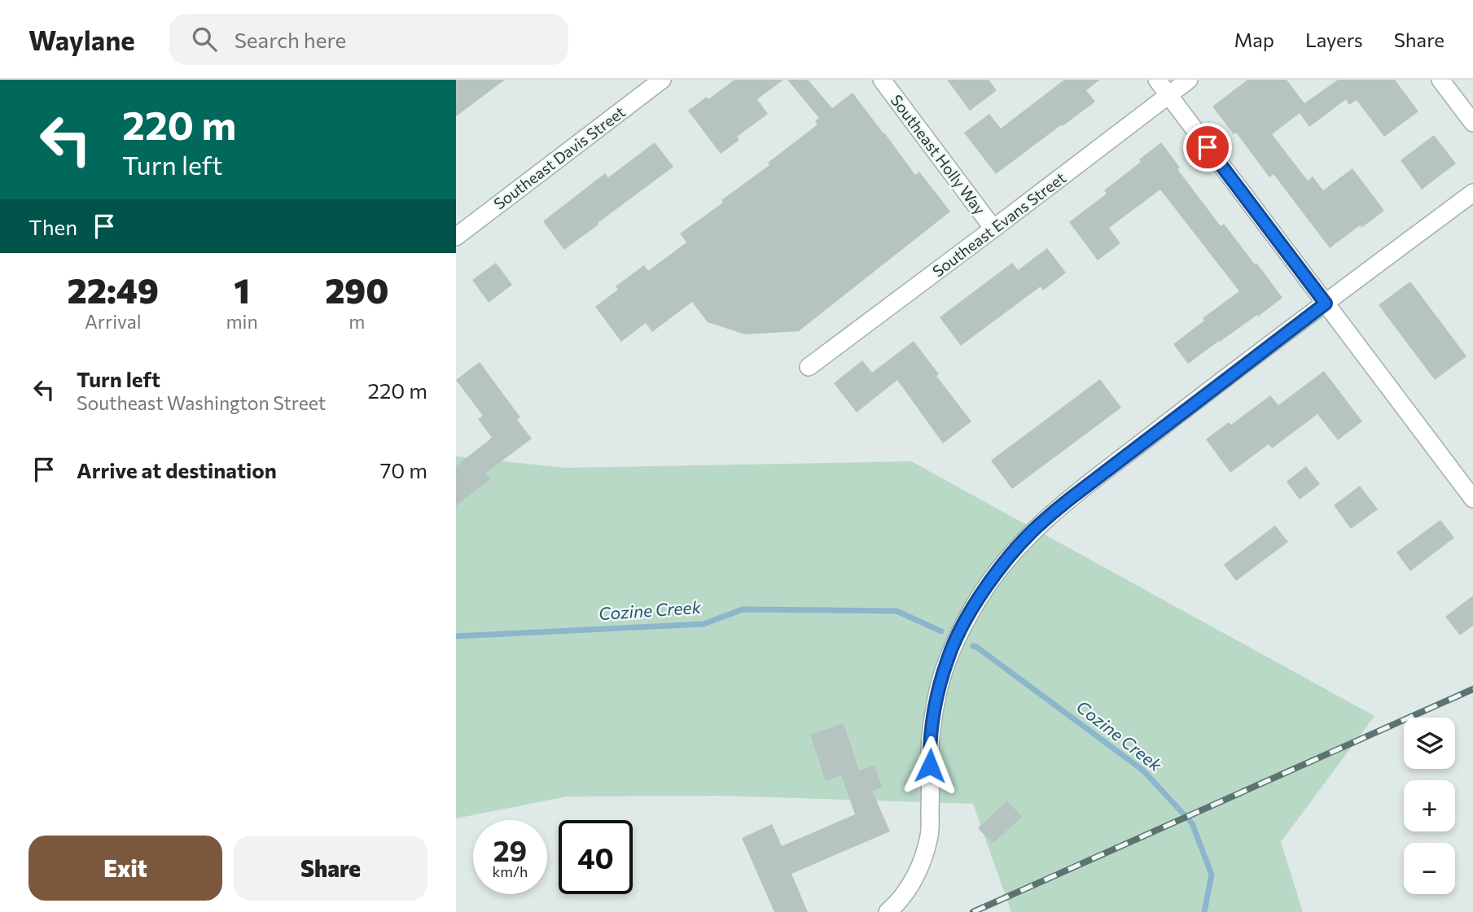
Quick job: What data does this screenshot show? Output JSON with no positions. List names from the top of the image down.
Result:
{
  "streets": {
    "street": ["Southeast Holly Way", "Southeast Davis Street", "Southeast Evans Street"]
  },
  "crossings": [
    ["Southeast Holly Way", "Southeast Evans Street"]
  ],
  "water": ["Cozine Creek"],
  "page": {
    "header": "Waylane",
    "search": "Search here",
    "nav": ["Map", "Layers", "Share"],
    "turn": ["220 m", "Turn left"],
    "then": "Then",
    "eta": [
      "22:49",
      "Arrival",
      "1",
      "min",
      "290",
      "m"
    ],
    "list": [
      {
        "name": "Turn left",
        "note": "Southeast Washington Street",
        "value": "220 m"
      },
      {
        "name": "Arrive at destination",
        "value": "70 m"
      }
    ],
    "map_buttons": ["+", "−"],
    "speed": "29 km/h",
    "limit": "40",
    "buttons": ["Exit", "Share"]
  }
}
